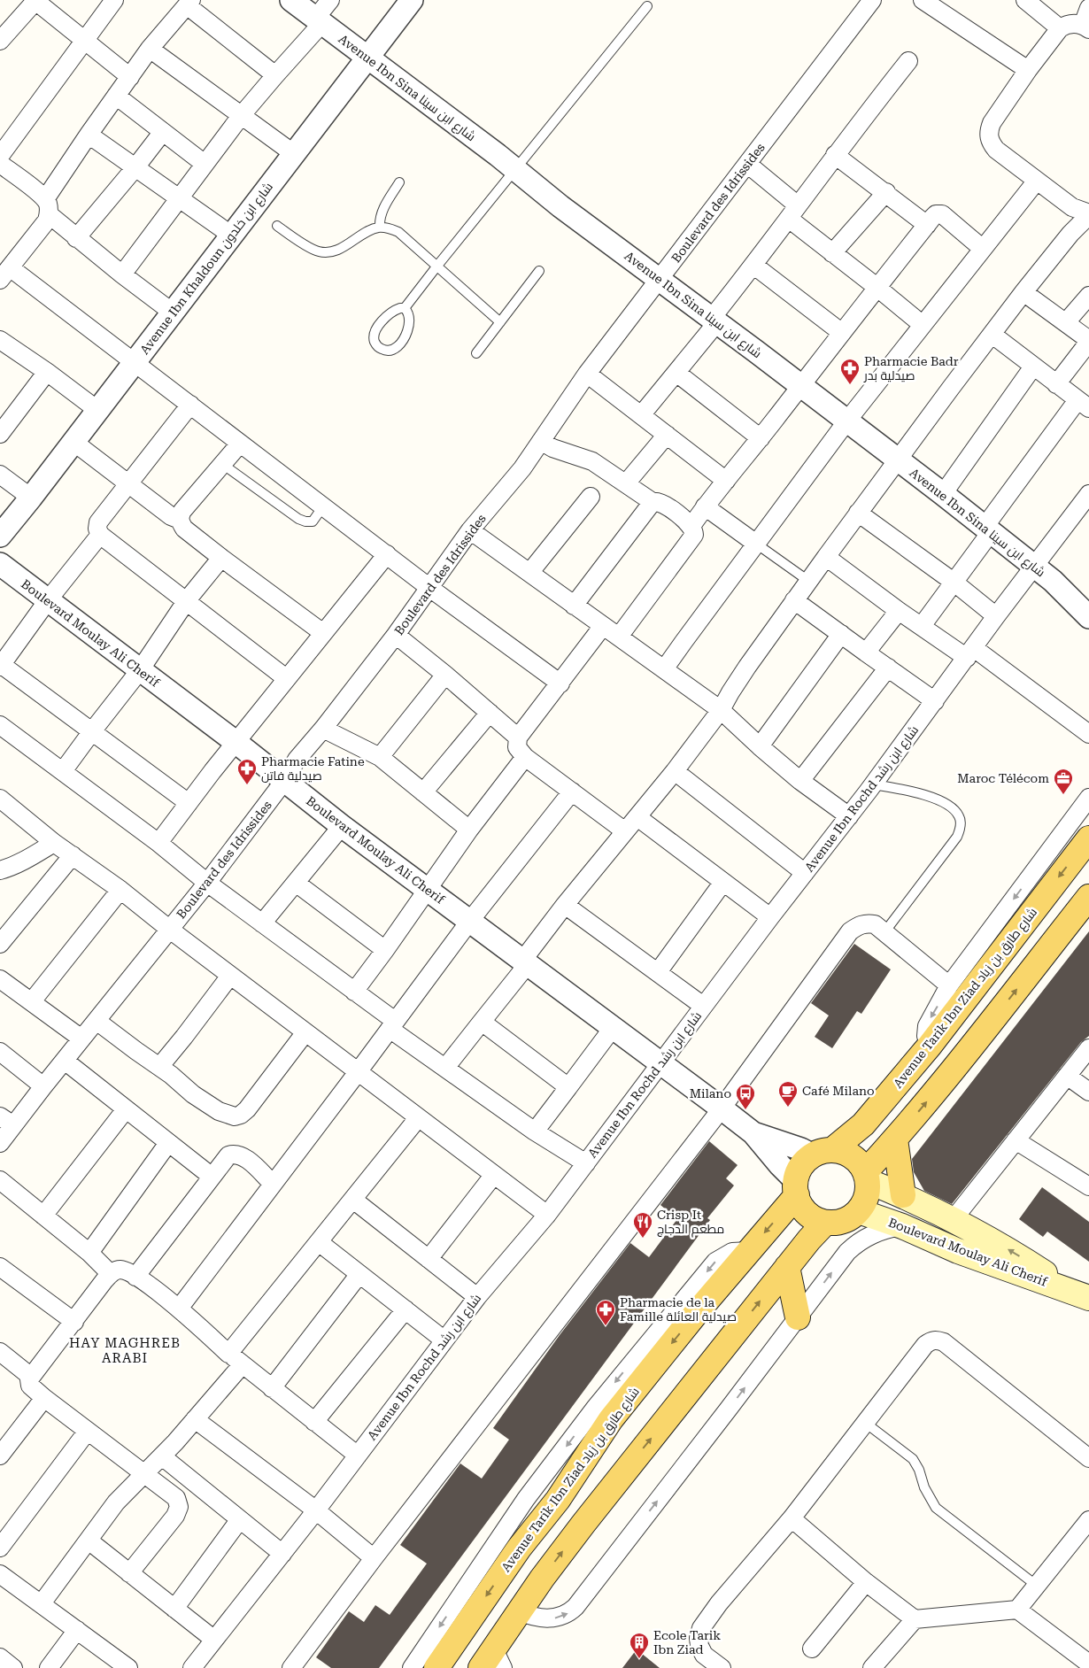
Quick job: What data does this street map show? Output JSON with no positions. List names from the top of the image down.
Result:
{
  "streets": {
    "main road": ["Boulevard Moulay Ali Cherif", "Avenue Tarik Ibn Ziad شارع طارق بن زياد"],
    "street": [
      "Avenue Ibn Sina شارع ابن سينا",
      "Boulevard des Idrissides",
      "Avenue Ibn Khaldoun شارع ابن خلدون",
      "Avenue Ibn Rochd شارع ابن رشد"
    ]
  },
  "crossings": [
    ["Avenue Ibn Sina شارع ابن سينا", "Boulevard des Idrissides"],
    ["Avenue Ibn Sina شارع ابن سينا", "Avenue Ibn Khaldoun شارع ابن خلدون"],
    ["Avenue Ibn Sina شارع ابن سينا", "Avenue Ibn Rochd شارع ابن رشد"],
    ["Boulevard des Idrissides", "Boulevard Moulay Ali Cherif"],
    ["Boulevard Moulay Ali Cherif", "Avenue Ibn Rochd شارع ابن رشد"],
    ["Boulevard Moulay Ali Cherif", "Avenue Tarik Ibn Ziad شارع طارق بن زياد"]
  ],
  "districts": ["HAY MAGHREB ARABI"],
  "places": {
    "pharmacy": ["Pharmacie Badr صيدلية بدر", "Pharmacie Fatine صيدلية فاتن", "Pharmacie de la Famille صيدلية العائلة"],
    "office": ["Maroc Télécom"],
    "cafe": ["Café Milano"],
    "bus stop": ["Milano"],
    "restaurant": ["Crisp It مطعم الدجاج"],
    "building": ["Ecole Tarik Ibn Ziad"]
  }
}
